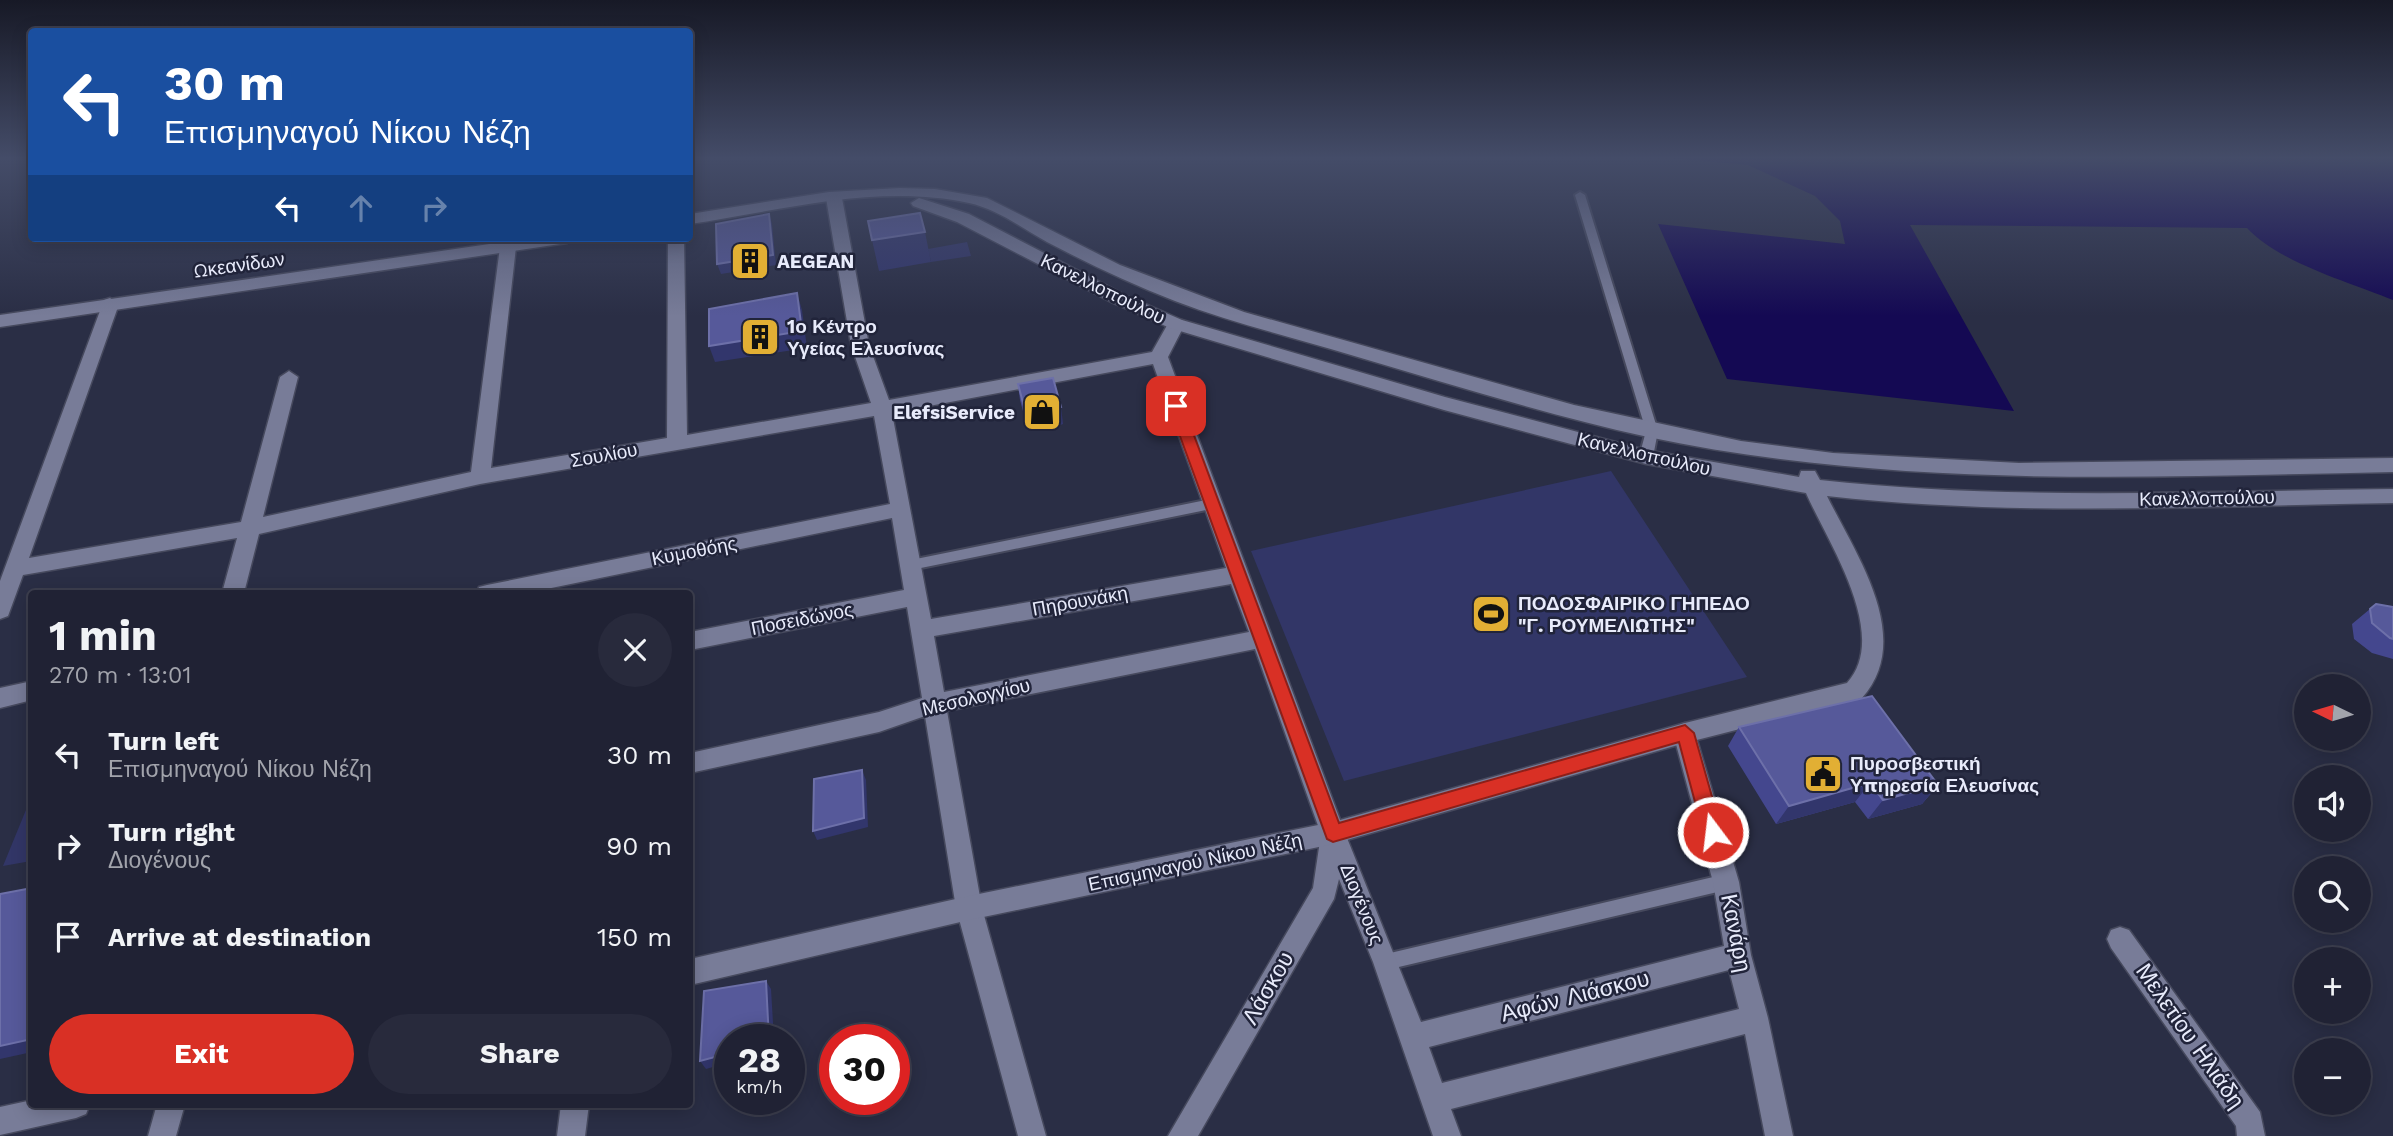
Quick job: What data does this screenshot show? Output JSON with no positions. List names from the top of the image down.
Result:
{
  "streets": {
    "street": [
      "Ωκεανίδων",
      "Κανελλοπούλου",
      "Σουλίου",
      "Κυμοθόης",
      "Πηρουνάκη",
      "Ποσειδώνος",
      "Μεσολογγίου",
      "Επισμηναγού Νίκου Νέζη",
      "Διογένους",
      "Κανάρη",
      "Λάσκου",
      "Αφών Λιάσκου",
      "Μελετίου Ηλιάδη"
    ]
  },
  "crossings": [
    ["Κανελλοπούλου", "Επισμηναγού Νίκου Νέζη"],
    ["Σουλίου", "Διογένους"],
    ["Πηρουνάκη", "Διογένους"],
    ["Μεσολογγίου", "Διογένους"],
    ["Επισμηναγού Νίκου Νέζη", "Διογένους"],
    ["Επισμηναγού Νίκου Νέζη", "Κανάρη"],
    ["Επισμηναγού Νίκου Νέζη", "Λάσκου"],
    ["Διογένους", "Λάσκου"],
    ["Διογένους", "Αφών Λιάσκου"],
    ["Κανάρη", "Αφών Λιάσκου"]
  ],
  "places": {
    "building": ["AEGEAN", "1ο Κέντρο Υγείας Ελευσίνας"],
    "shop": ["ElefsiService"],
    "sports": ["ΠΟΔΟΣΦΑΙΡΙΚΟ ΓΗΠΕΔΟ \"Γ. ΡΟΥΜΕΛΙΩΤΗΣ\""],
    "public building": ["Πυροσβεστική Υπηρεσία Ελευσίνας"]
  },
  "north": "left",
  "page": {
    "turn": ["30 m", "Επισμηναγού Νίκου Νέζη"],
    "heading": ["1 min", "270 m · 13:01"],
    "map_buttons": ["+", "−"],
    "list": [
      {
        "name": "Turn left",
        "note": "Επισμηναγού Νίκου Νέζη",
        "value": "30 m"
      },
      {
        "name": "Turn right",
        "note": "Διογένους",
        "value": "90 m"
      },
      {
        "name": "Arrive at destination",
        "value": "150 m"
      }
    ],
    "buttons": ["Exit", "Share"],
    "speed": "28 km/h",
    "limit": "30"
  }
}
